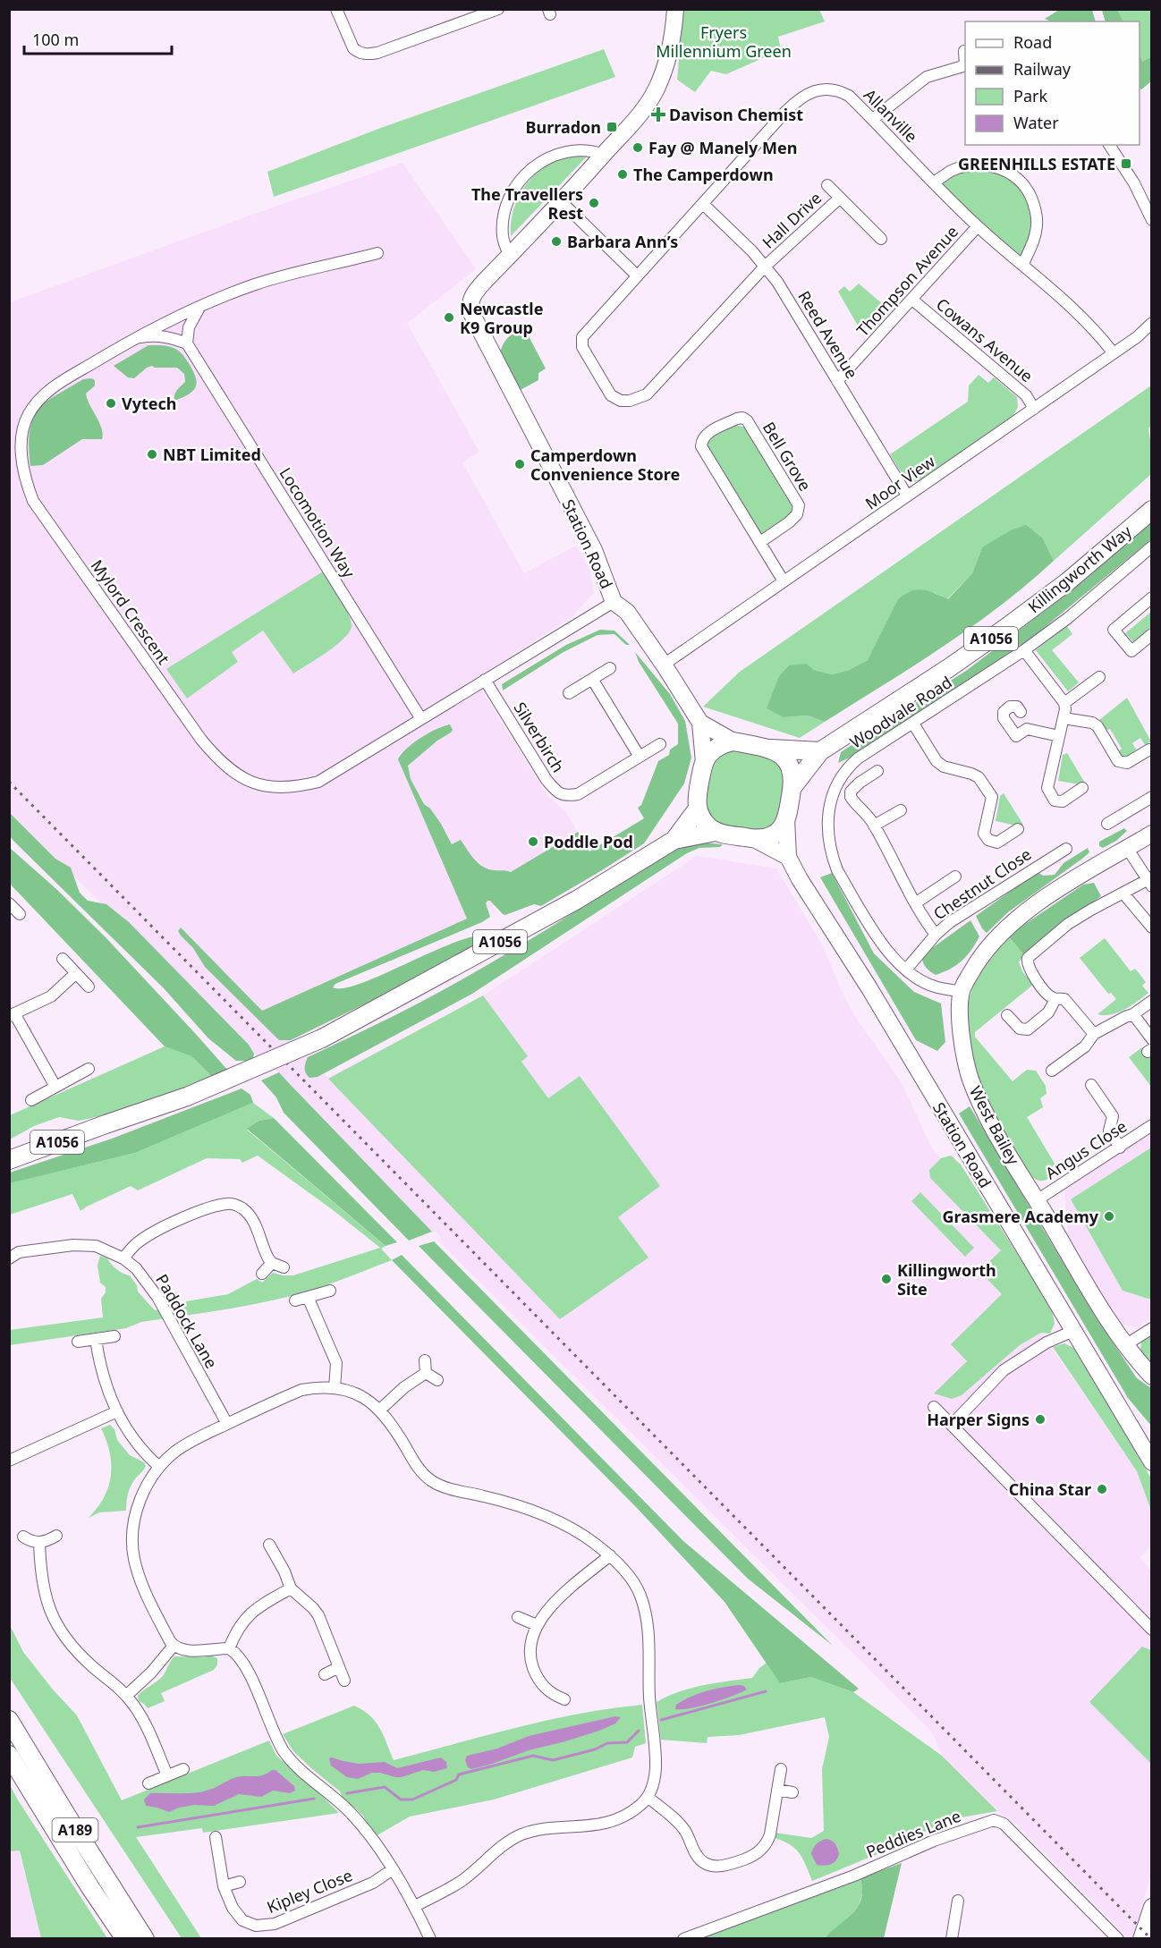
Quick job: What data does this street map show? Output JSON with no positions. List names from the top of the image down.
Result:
{
  "streets": {
    "main road": [
      "Station Road",
      "Killingworth Way",
      "A1056",
      "West Bailey",
      "A189"
    ],
    "street": [
      "Allanville",
      "Hall Drive",
      "Thompson Avenue",
      "Reed Avenue",
      "Cowans Avenue",
      "Bell Grove",
      "Moor View",
      "Locomotion Way",
      "Mylord Crescent",
      "Woodvale Road",
      "Silverbirch",
      "Chestnut Close",
      "Angus Close",
      "Paddock Lane",
      "Peddies Lane",
      "Kipley Close"
    ]
  },
  "crossings": [
    ["Allanville", "Hall Drive"],
    ["Allanville", "Thompson Avenue"],
    ["Allanville", "Reed Avenue"],
    ["Allanville", "Moor View"],
    ["Hall Drive", "Reed Avenue"],
    ["Thompson Avenue", "Reed Avenue"],
    ["Thompson Avenue", "Cowans Avenue"],
    ["Reed Avenue", "Moor View"],
    ["Cowans Avenue", "Moor View"],
    ["Moor View", "Station Road"],
    ["Locomotion Way", "Mylord Crescent"],
    ["Station Road", "Killingworth Way"],
    ["Station Road", "Mylord Crescent"],
    ["Station Road", "A1056"],
    ["Killingworth Way", "A1056"],
    ["Mylord Crescent", "Silverbirch"],
    ["Woodvale Road", "Chestnut Close"],
    ["Woodvale Road", "West Bailey"],
    ["West Bailey", "Angus Close"]
  ],
  "parks": ["Fryers Millennium Green"],
  "places": {
    "health": ["Davison Chemist"],
    "transit": ["Burradon", "GREENHILLS ESTATE"],
    "other": [
      "Fay @ Manely Men",
      "The Camperdown",
      "The Travellers Rest",
      "Barbara Ann’s",
      "Newcastle K9 Group",
      "Vytech",
      "NBT Limited",
      "Camperdown Convenience Store",
      "Poddle Pod",
      "Grasmere Academy",
      "Killingworth Site",
      "Harper Signs",
      "China Star"
    ]
  },
  "legend": [
    "Road",
    "Railway",
    "Park",
    "Water"
  ],
  "scale_bar": "100 m"
}
